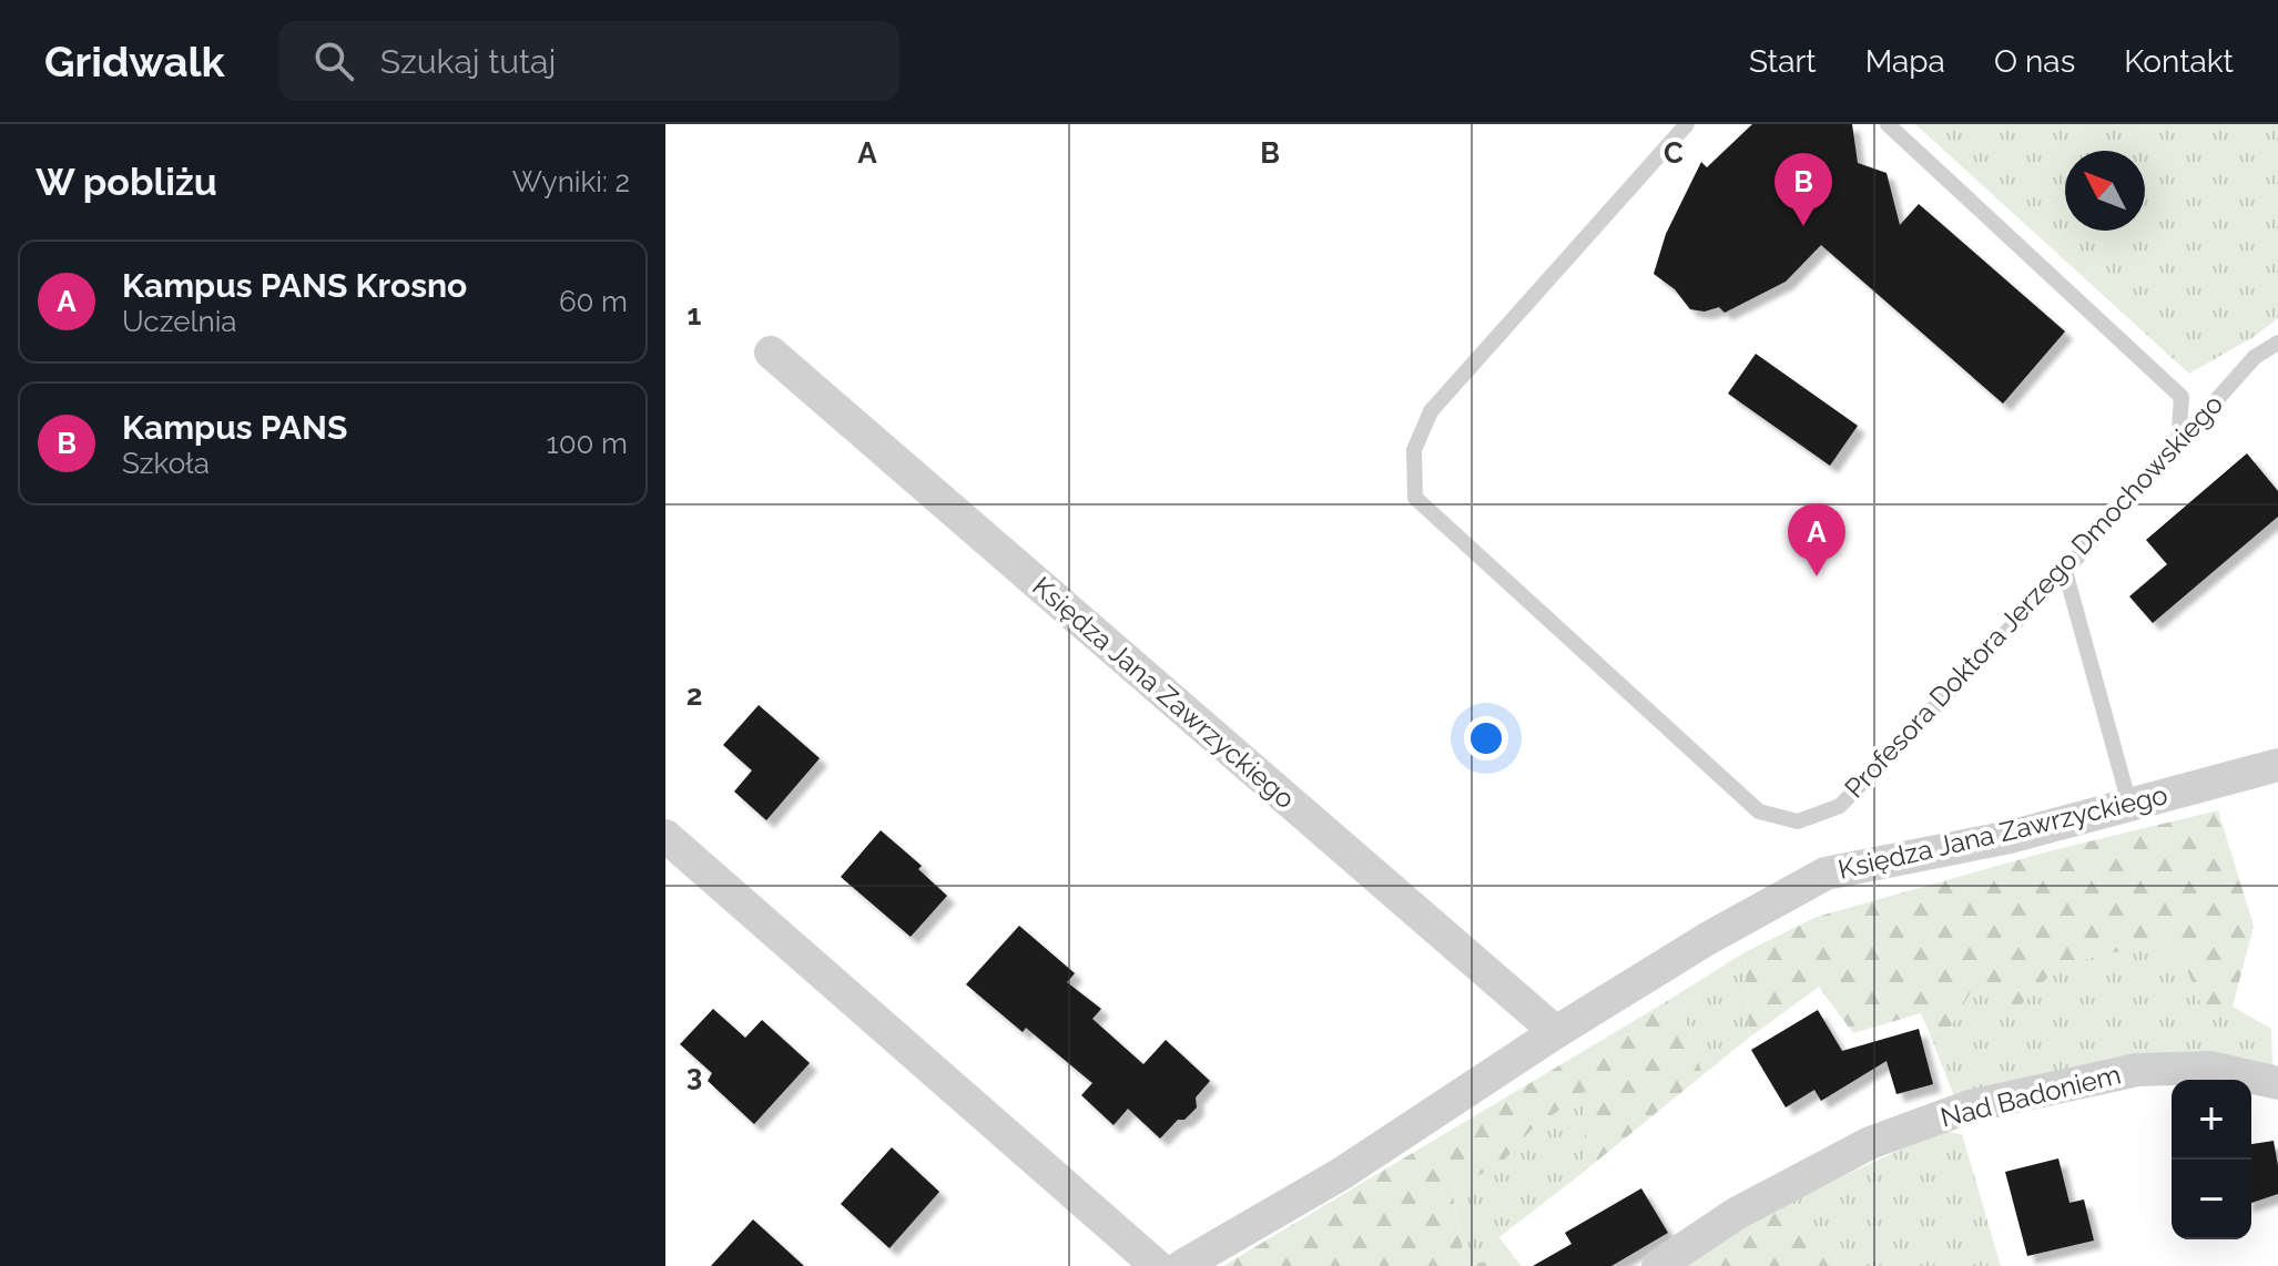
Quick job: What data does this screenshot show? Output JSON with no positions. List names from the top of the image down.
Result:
{
  "streets": {
    "street": ["Księdza Jana Zawrzyckiego", "Nad Badoniem"],
    "lane": ["Profesora Doktora Jerzego Dmochowskiego"]
  },
  "north": "top left",
  "page": {
    "header": "Gridwalk",
    "search": "Szukaj tutaj",
    "nav": [
      "Start",
      "Mapa",
      "O nas",
      "Kontakt"
    ],
    "heading": ["W pobliżu", "Wyniki: 2"],
    "pins": ["B", "A"],
    "list": [
      {
        "mark": "A",
        "name": "Kampus PANS Krosno",
        "note": "Uczelnia",
        "value": "60 m"
      },
      {
        "mark": "B",
        "name": "Kampus PANS",
        "note": "Szkoła",
        "value": "100 m"
      }
    ],
    "map_buttons": ["+", "−"]
  },
  "grid": {
    "columns": ["A", "B", "C"],
    "rows": ["1", "2", "3"]
  }
}
